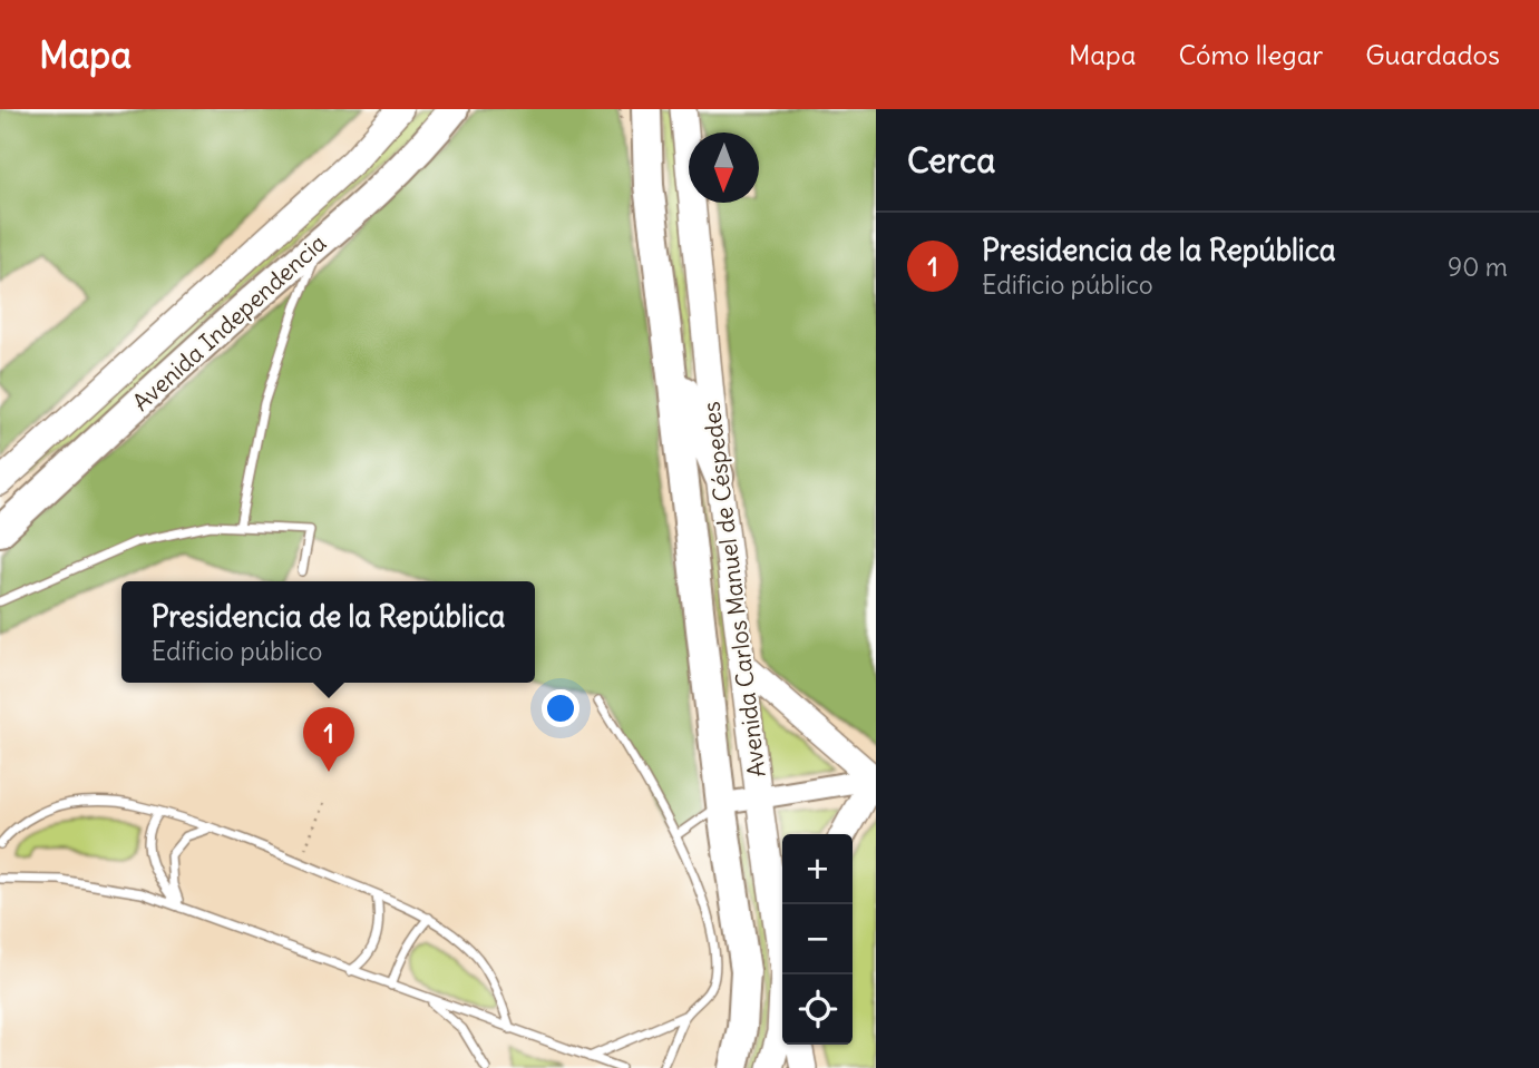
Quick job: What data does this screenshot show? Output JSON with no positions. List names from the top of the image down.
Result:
{
  "streets": {
    "highway": ["Avenida Independencia", "Avenida Carlos Manuel de Céspedes"]
  },
  "north": "bottom",
  "page": {
    "header": "Mapa",
    "nav": ["Mapa", "Cómo llegar", "Guardados"],
    "heading": "Cerca",
    "list": [
      {
        "mark": "1",
        "name": "Presidencia de la República",
        "note": "Edificio público",
        "value": "90 m"
      }
    ],
    "popup": ["Presidencia de la República", "Edificio público"],
    "pins": "1",
    "map_buttons": ["+", "−"]
  }
}
